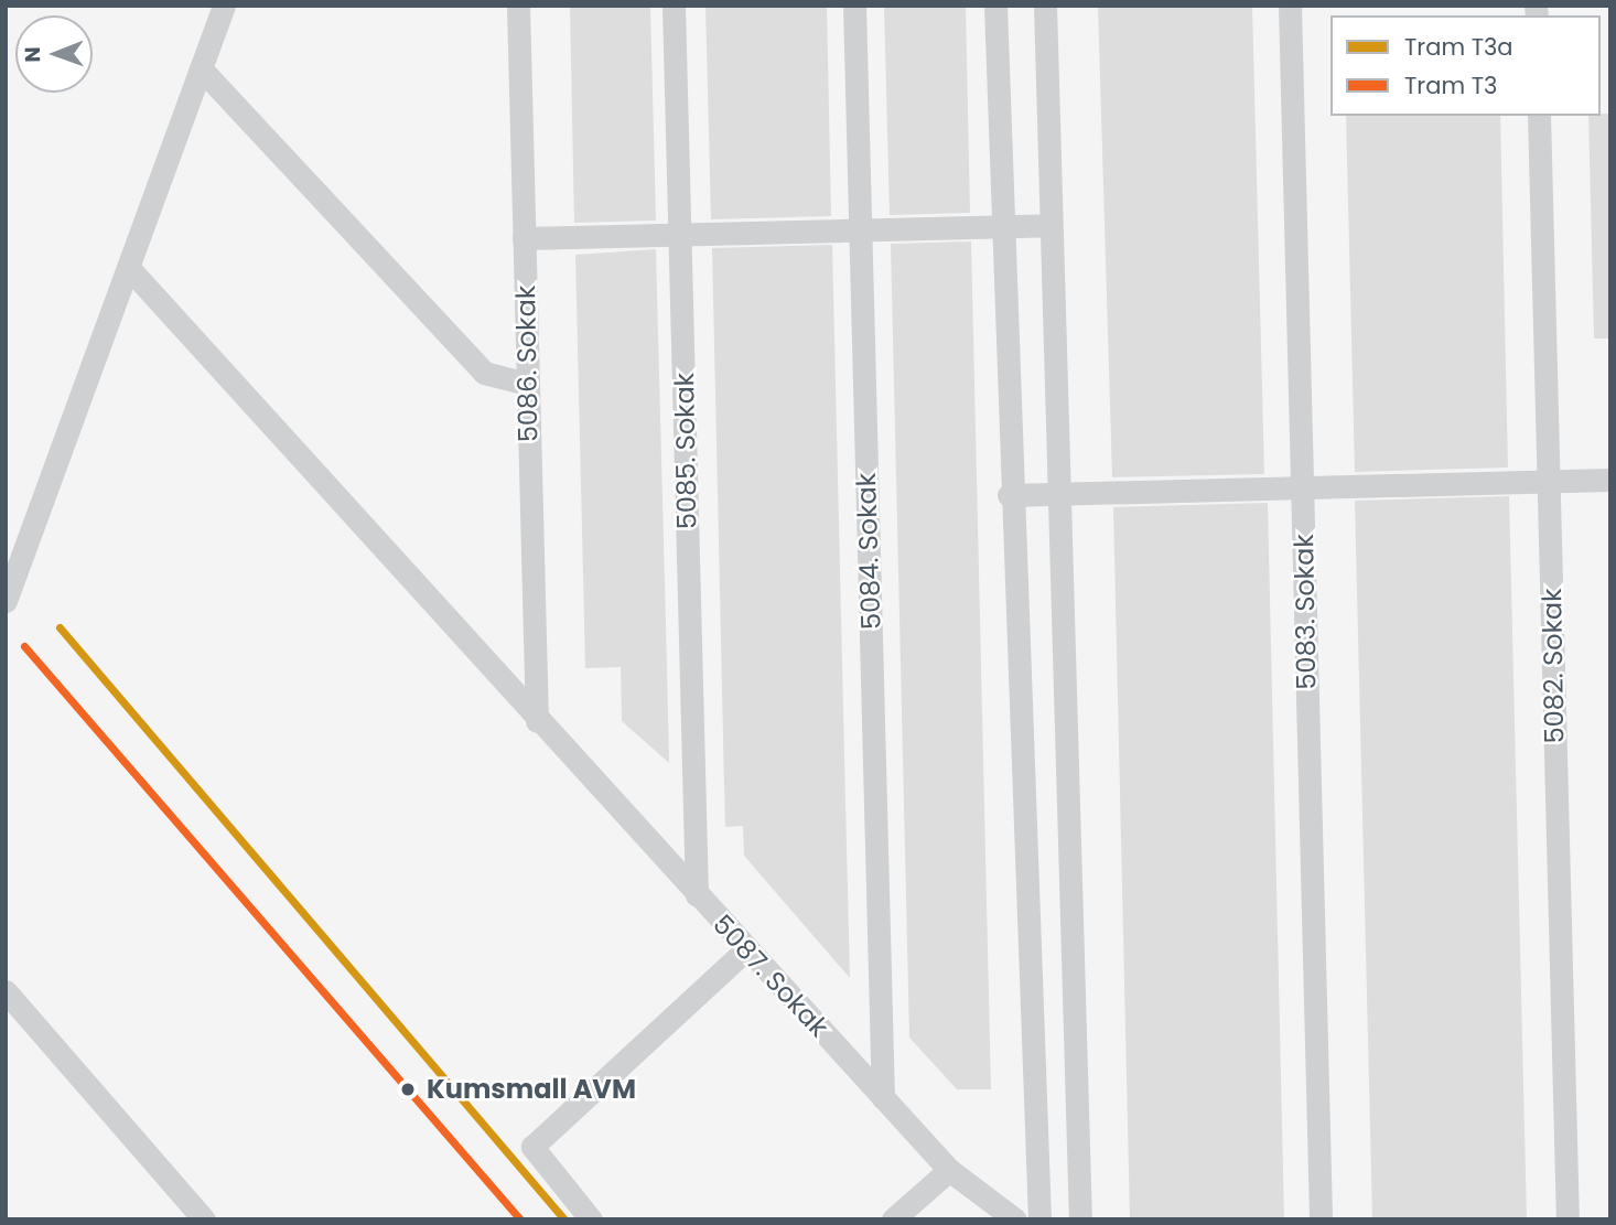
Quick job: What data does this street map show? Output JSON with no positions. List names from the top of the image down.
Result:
{
  "streets": {
    "street": [
      "5086. Sokak",
      "5085. Sokak",
      "5084. Sokak",
      "5083. Sokak",
      "5082. Sokak",
      "5087. Sokak"
    ]
  },
  "crossings": [
    ["5086. Sokak", "5087. Sokak"],
    ["5085. Sokak", "5087. Sokak"],
    ["5084. Sokak", "5087. Sokak"]
  ],
  "places": ["Kumsmall AVM"],
  "lines": ["tram line T3a", "tram line T3"],
  "legend": ["Tram T3a", "Tram T3"],
  "north": "left"
}
